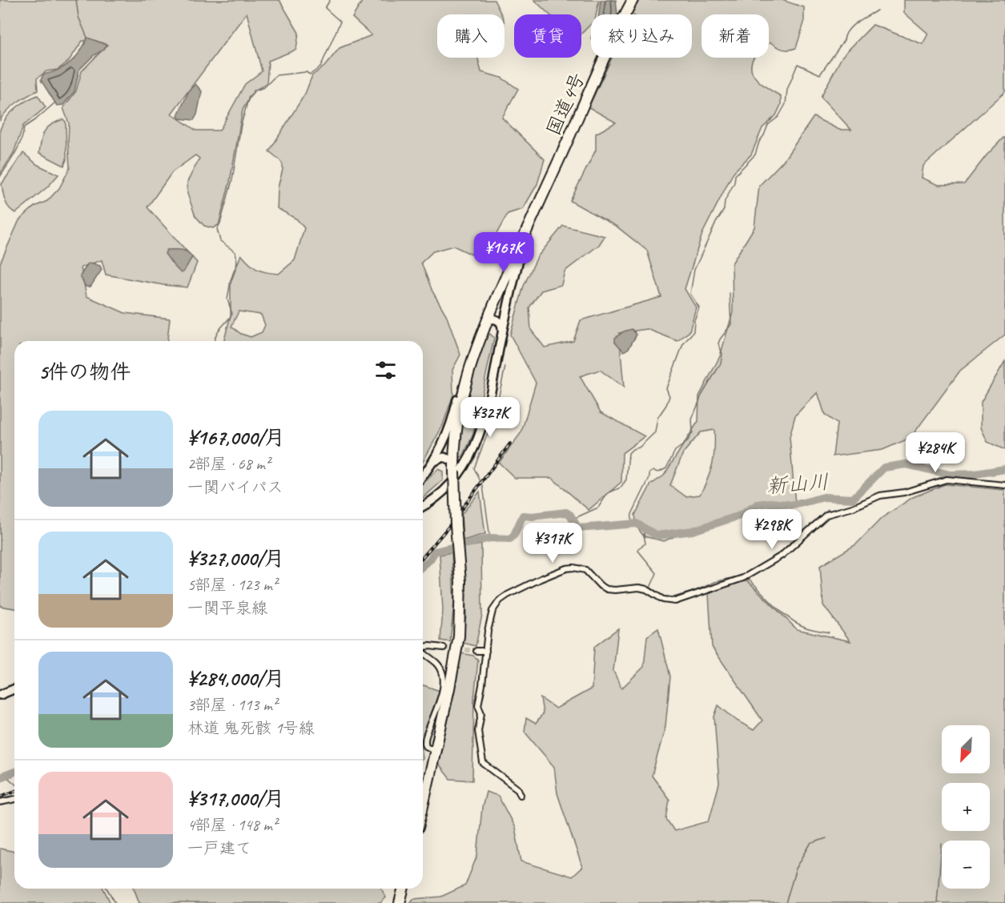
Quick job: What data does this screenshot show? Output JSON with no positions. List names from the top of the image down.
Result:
{
  "streets": {
    "highway": ["国道4号"]
  },
  "water": ["新山川"],
  "north": "bottom left",
  "page": {
    "chip": [
      "購入",
      "賃貸",
      "絞り込み",
      "新着"
    ],
    "price": [
      "¥167K",
      "¥327K",
      "¥284K",
      "¥298K",
      "¥317K"
    ],
    "heading": "5件の物件",
    "list": [
      {
        "name": "¥167,000/月",
        "note": "2部屋 · 68 m² · 一関バイパス"
      },
      {
        "name": "¥327,000/月",
        "note": "5部屋 · 123 m² · 一関平泉線"
      },
      {
        "name": "¥284,000/月",
        "note": "3部屋 · 113 m² · 林道 鬼死骸 1号線"
      },
      {
        "name": "¥317,000/月",
        "note": "4部屋 · 148 m² · 一戸建て"
      }
    ],
    "map_buttons": ["+", "−"]
  }
}
